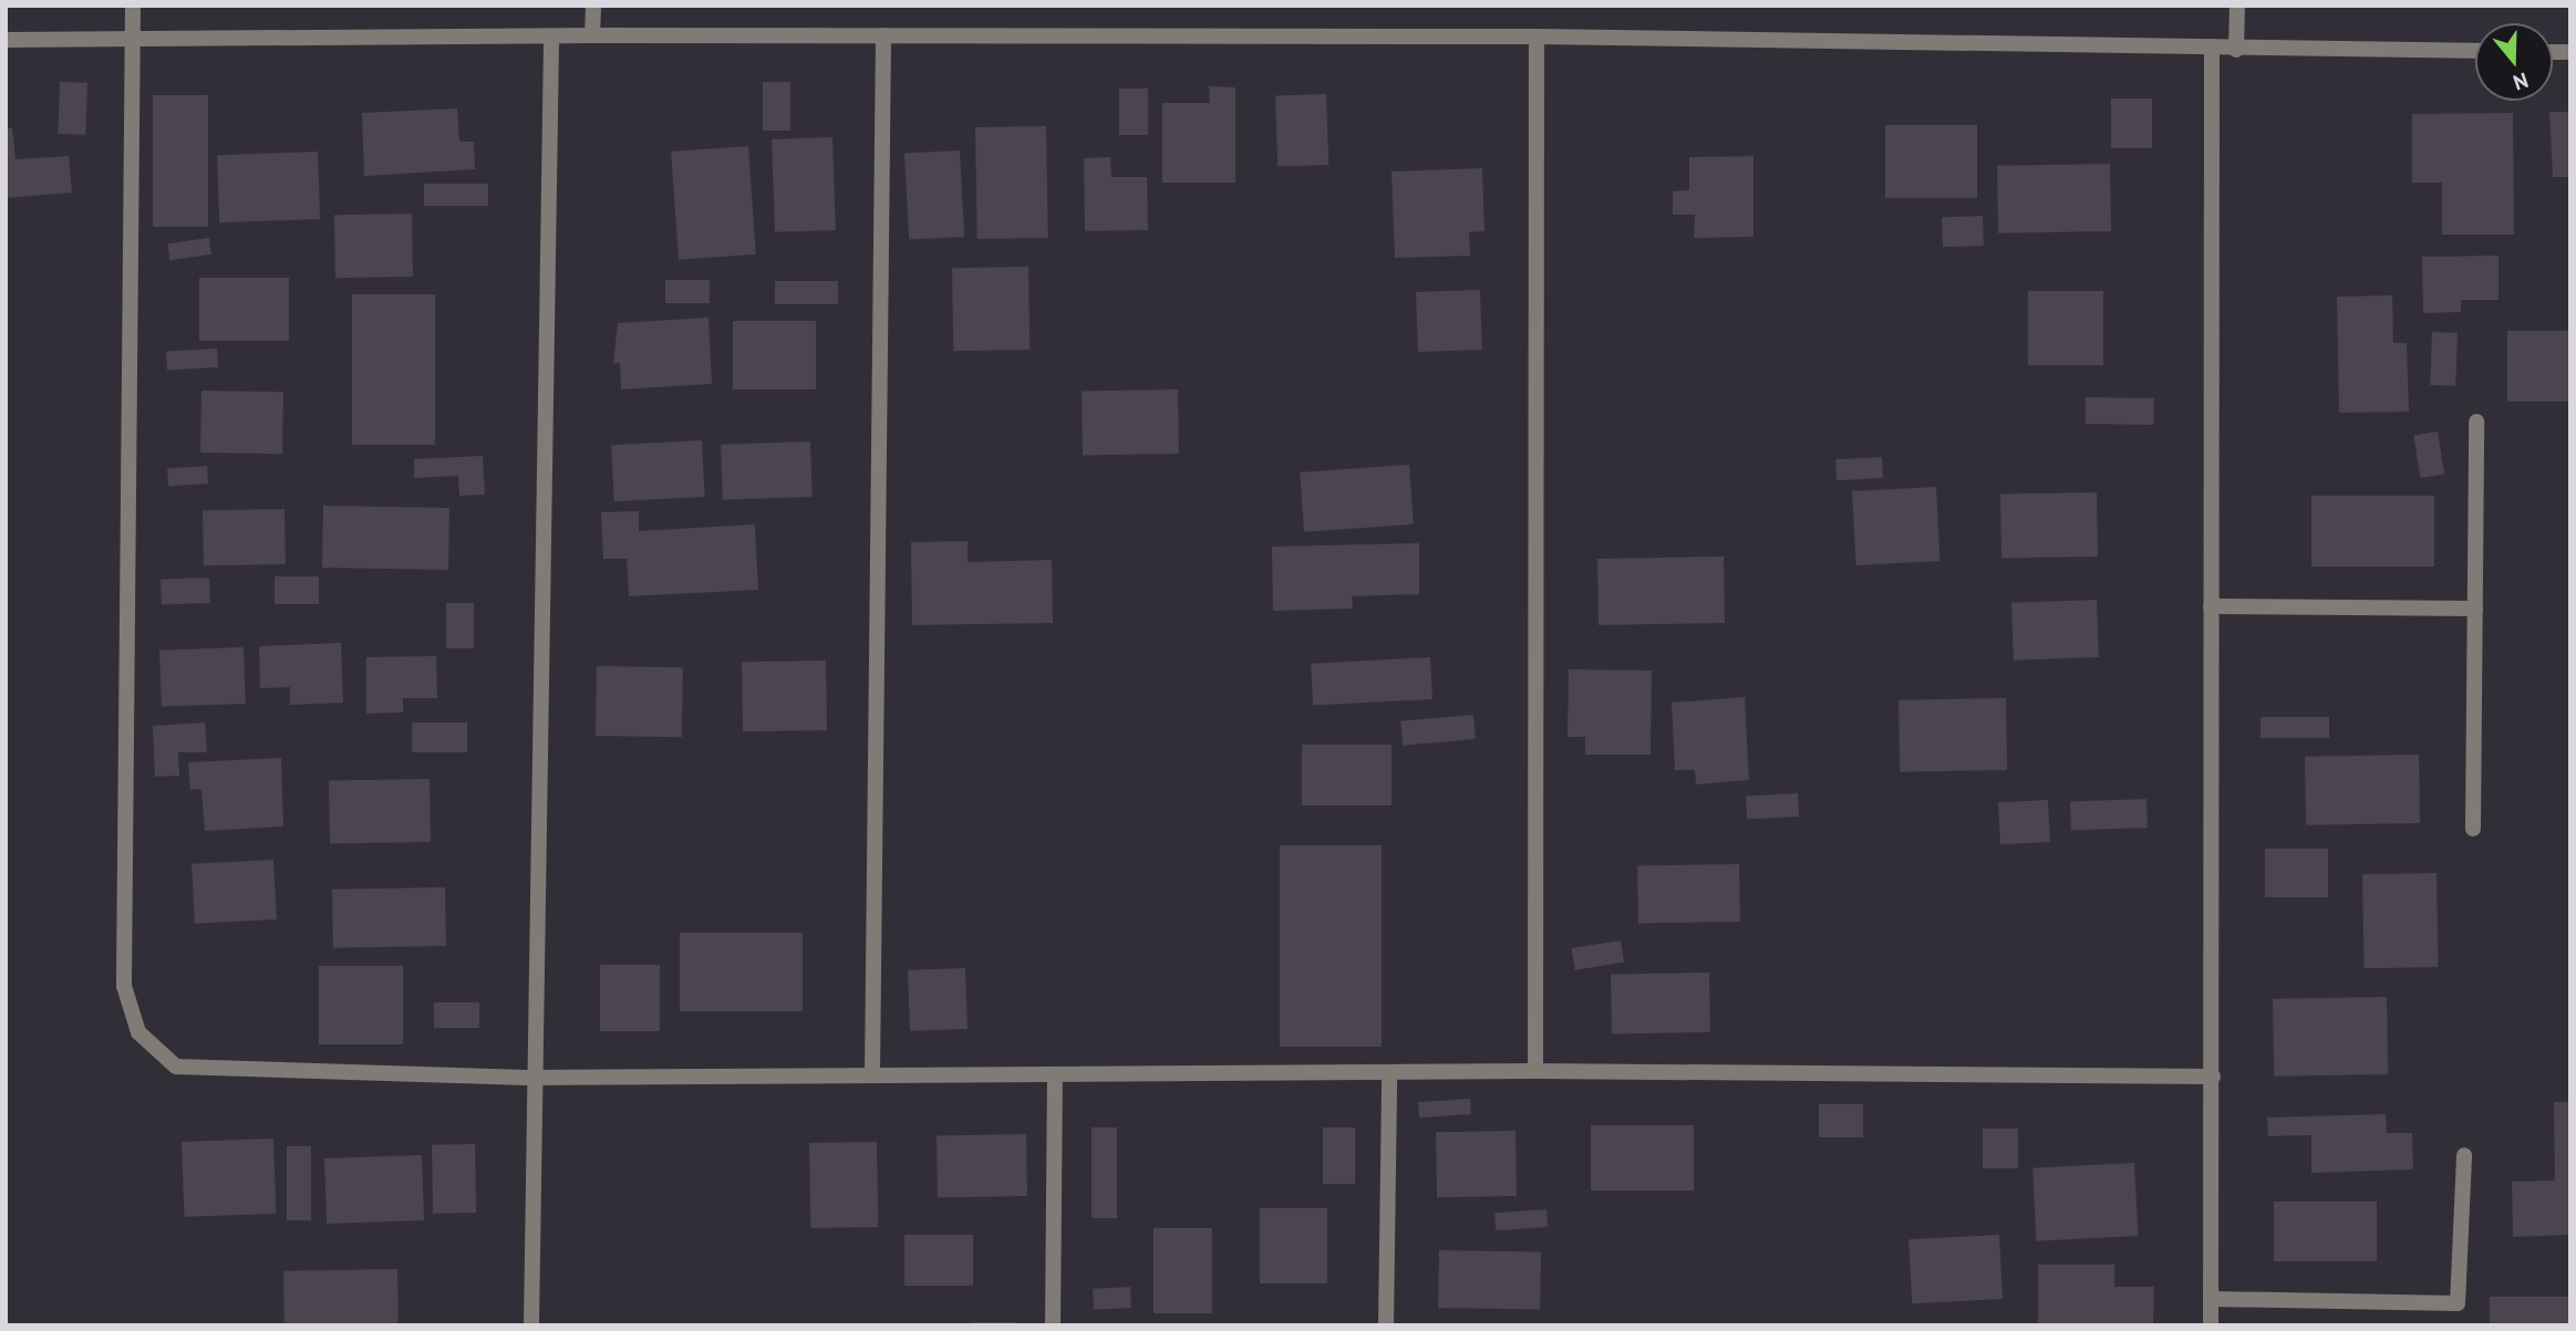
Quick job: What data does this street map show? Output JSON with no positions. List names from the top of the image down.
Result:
{
  "north": "bottom"
}
